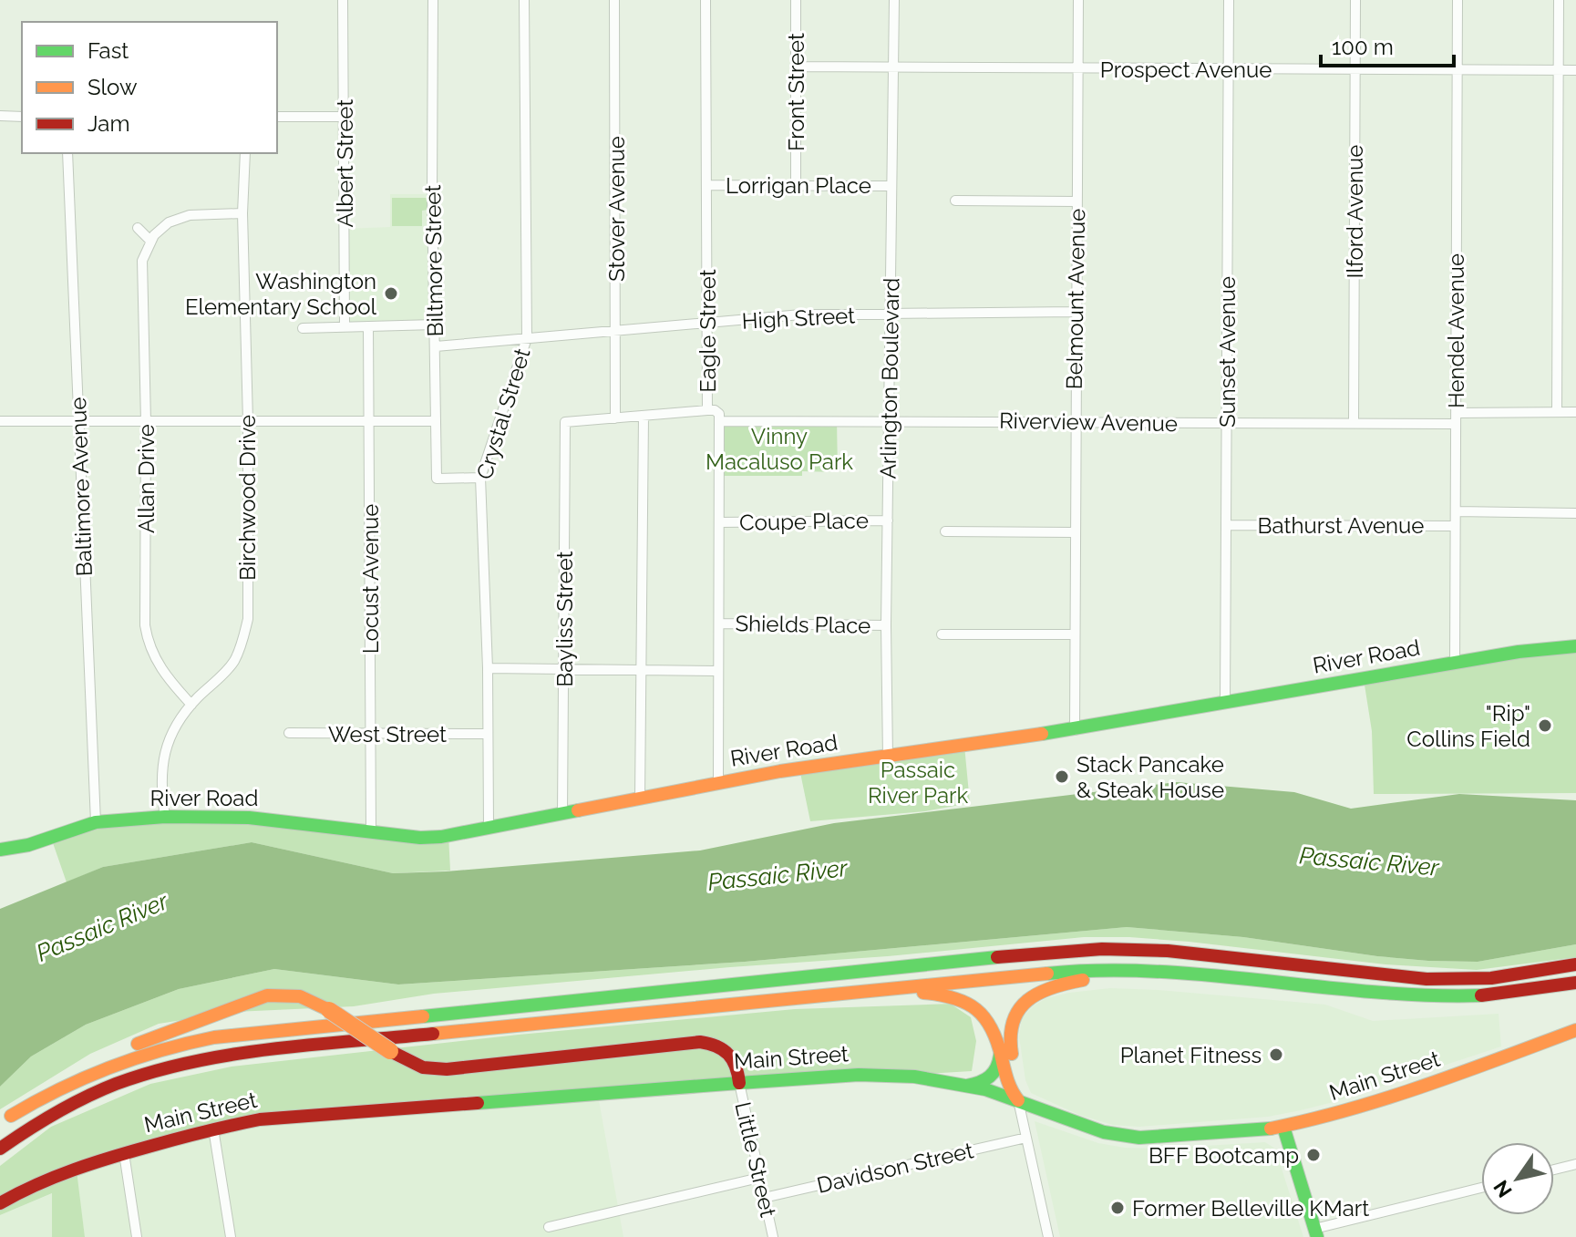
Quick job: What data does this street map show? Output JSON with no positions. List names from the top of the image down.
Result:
{
  "streets": {
    "main road": ["River Road", "Main Street"],
    "street": [
      "Prospect Avenue",
      "Front Street",
      "Albert Street",
      "Lorrigan Place",
      "Stover Avenue",
      "Ilford Avenue",
      "Biltmore Street",
      "Belmount Avenue",
      "High Street",
      "Eagle Street",
      "Hendel Avenue",
      "Sunset Avenue",
      "Arlington Boulevard",
      "Crystal Street",
      "Riverview Avenue",
      "Allan Drive",
      "Baltimore Avenue",
      "Birchwood Drive",
      "Coupe Place",
      "Bathurst Avenue",
      "Locust Avenue",
      "Bayliss Street",
      "Shields Place",
      "West Street",
      "Little Street",
      "Davidson Street"
    ]
  },
  "crossings": [
    ["Prospect Avenue", "Front Street"],
    ["Prospect Avenue", "Ilford Avenue"],
    ["Prospect Avenue", "Belmount Avenue"],
    ["Prospect Avenue", "Hendel Avenue"],
    ["Prospect Avenue", "Sunset Avenue"],
    ["Prospect Avenue", "Arlington Boulevard"],
    ["Front Street", "Lorrigan Place"],
    ["Lorrigan Place", "Eagle Street"],
    ["Lorrigan Place", "Arlington Boulevard"],
    ["Stover Avenue", "High Street"],
    ["Stover Avenue", "Bayliss Street"],
    ["Ilford Avenue", "Riverview Avenue"],
    ["Biltmore Street", "High Street"],
    ["Biltmore Street", "Crystal Street"],
    ["Belmount Avenue", "High Street"],
    ["Belmount Avenue", "Riverview Avenue"],
    ["Belmount Avenue", "River Road"],
    ["High Street", "Eagle Street"],
    ["High Street", "Arlington Boulevard"],
    ["High Street", "Crystal Street"],
    ["Eagle Street", "Riverview Avenue"],
    ["Eagle Street", "Coupe Place"],
    ["Eagle Street", "Shields Place"],
    ["Eagle Street", "River Road"],
    ["Hendel Avenue", "Riverview Avenue"],
    ["Hendel Avenue", "Bathurst Avenue"],
    ["Hendel Avenue", "River Road"],
    ["Sunset Avenue", "Riverview Avenue"],
    ["Sunset Avenue", "Bathurst Avenue"],
    ["Sunset Avenue", "River Road"],
    ["Arlington Boulevard", "Riverview Avenue"],
    ["Arlington Boulevard", "Coupe Place"],
    ["Arlington Boulevard", "Shields Place"],
    ["Arlington Boulevard", "River Road"],
    ["Crystal Street", "River Road"],
    ["Crystal Street", "West Street"],
    ["Allan Drive", "Birchwood Drive"],
    ["Baltimore Avenue", "River Road"],
    ["Birchwood Drive", "River Road"],
    ["Locust Avenue", "River Road"],
    ["Locust Avenue", "West Street"],
    ["Bayliss Street", "River Road"],
    ["Main Street", "Little Street"],
    ["Little Street", "Davidson Street"]
  ],
  "water": ["Passaic River"],
  "parks": ["Vinny Macaluso Park", "Passaic River Park"],
  "places": [
    "Washington Elementary School",
    "\"Rip\" Collins Field",
    "Stack Pancake & Steak House",
    "Planet Fitness",
    "BFF Bootcamp",
    "Former Belleville KMart"
  ],
  "legend": ["Fast", "Slow", "Jam"],
  "scale_bar": "100 m",
  "north": "bottom left"
}
